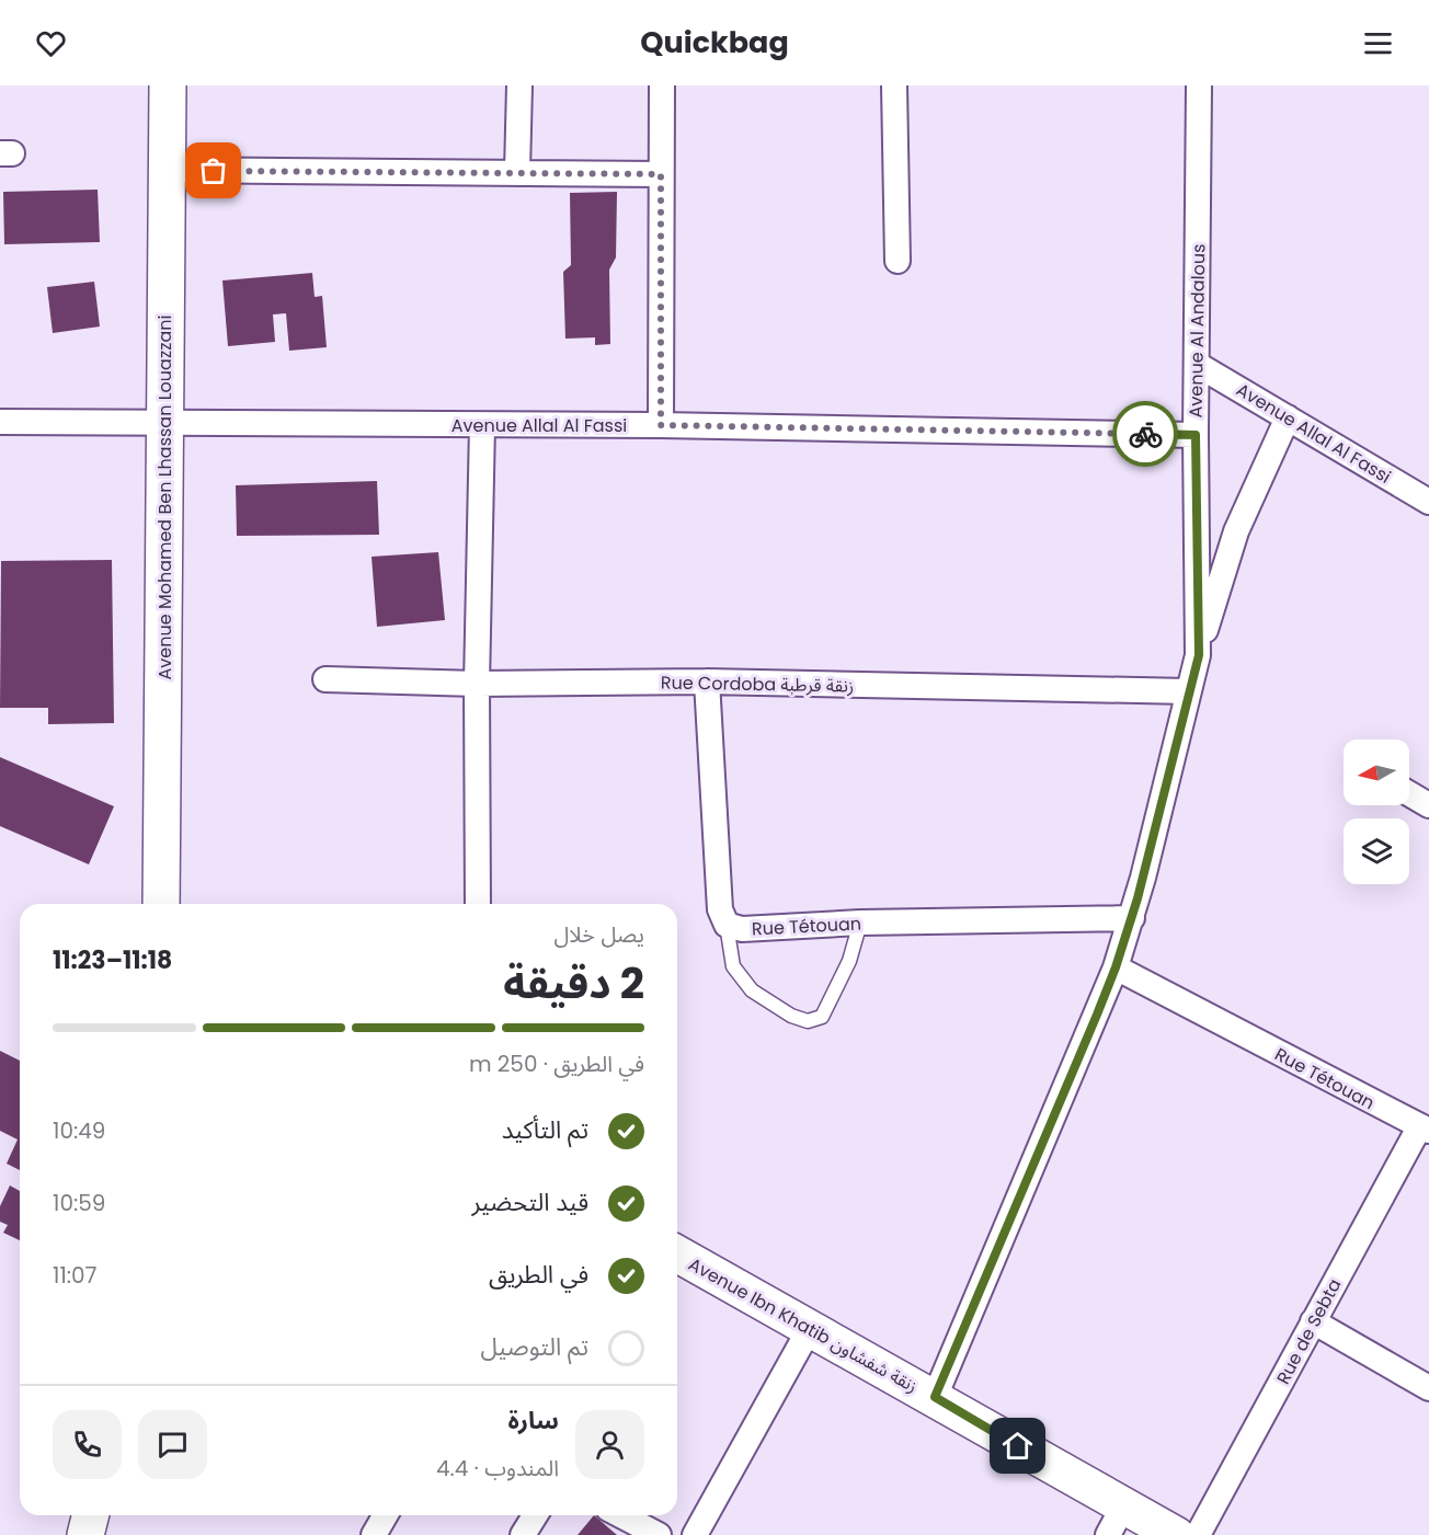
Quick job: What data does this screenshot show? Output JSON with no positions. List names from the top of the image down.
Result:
{
  "streets": {
    "street": [
      "Avenue Al Andalous",
      "Avenue Allal Al Fassi",
      "Avenue Mohamed Ben Lhassan Louazzani",
      "Rue Cordoba زنقة قرطبة",
      "Rue Tétouan",
      "Avenue Ibn Khatib زنقة شفشاون",
      "Rue de Sebta"
    ]
  },
  "crossings": [
    ["Avenue Al Andalous", "Avenue Allal Al Fassi"],
    ["Avenue Al Andalous", "Rue Cordoba زنقة قرطبة"],
    ["Avenue Al Andalous", "Rue Tétouan"],
    ["Avenue Al Andalous", "Avenue Ibn Khatib زنقة شفشاون"],
    ["Avenue Allal Al Fassi", "Avenue Mohamed Ben Lhassan Louazzani"],
    ["Rue Cordoba زنقة قرطبة", "Rue Tétouan"],
    ["Rue Tétouan", "Rue de Sebta"]
  ],
  "north": "left",
  "page": {
    "header": "Quickbag",
    "heading": ["2 دقيقة", "يصل خلال", "11:18–11:23"],
    "panel": ["سارة", "المندوب · 4.4"],
    "bar": "في الطريق · 250 m",
    "list": [
      ["تم التأكيد", "10:49"],
      ["قيد التحضير", "10:59"],
      ["في الطريق", "11:07"],
      "تم التوصيل"
    ]
  }
}
